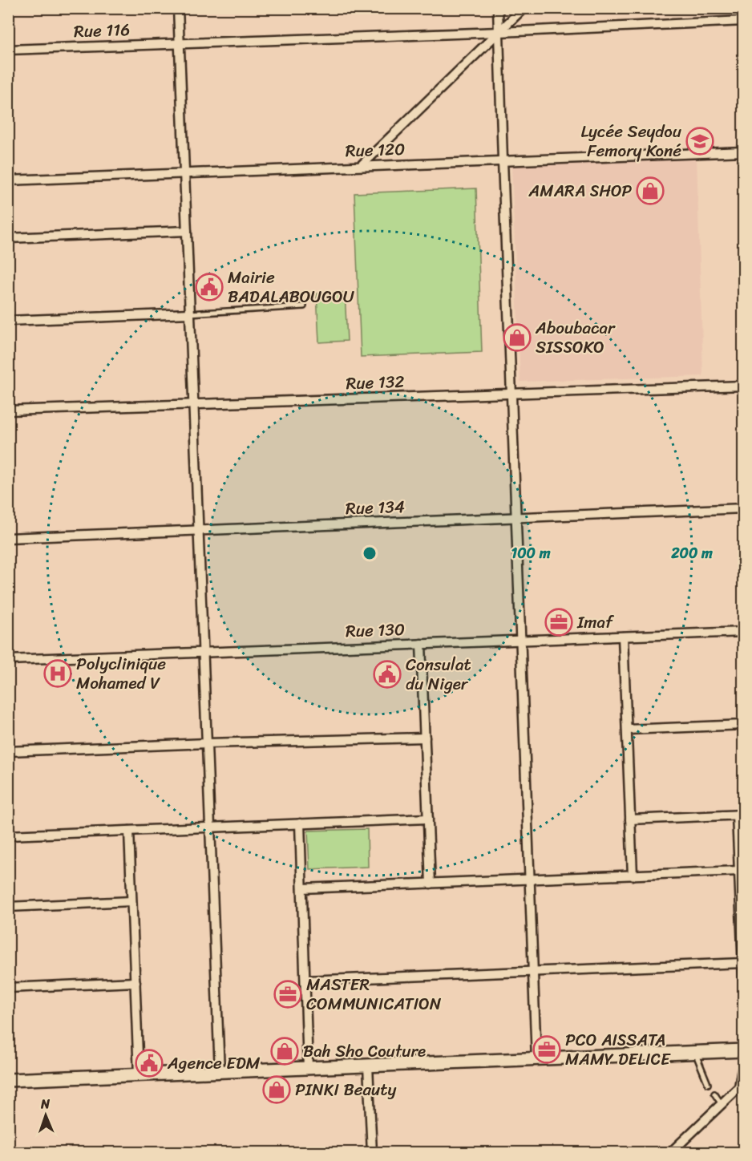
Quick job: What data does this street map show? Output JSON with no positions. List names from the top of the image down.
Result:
{
  "streets": {
    "street": [
      "Rue 116",
      "Rue 120",
      "Rue 132",
      "Rue 134",
      "Rue 130"
    ]
  },
  "places": {
    "school or university": ["Lycée Seydou Femory Koné"],
    "shop": [
      "AMARA SHOP",
      "Aboubacar SISSOKO",
      "Bah Sho Couture",
      "PINKI Beauty"
    ],
    "public building": ["Mairie BADALABOUGOU", "Consulat du Niger", "Agence EDM"],
    "office": ["Imaf", "MASTER COMMUNICATION", "PCO AISSATA MAMY DELICE"],
    "hospital": ["Polyclinique Mohamed V"]
  },
  "north": "top",
  "rings": ["100 m", "200 m"]
}
